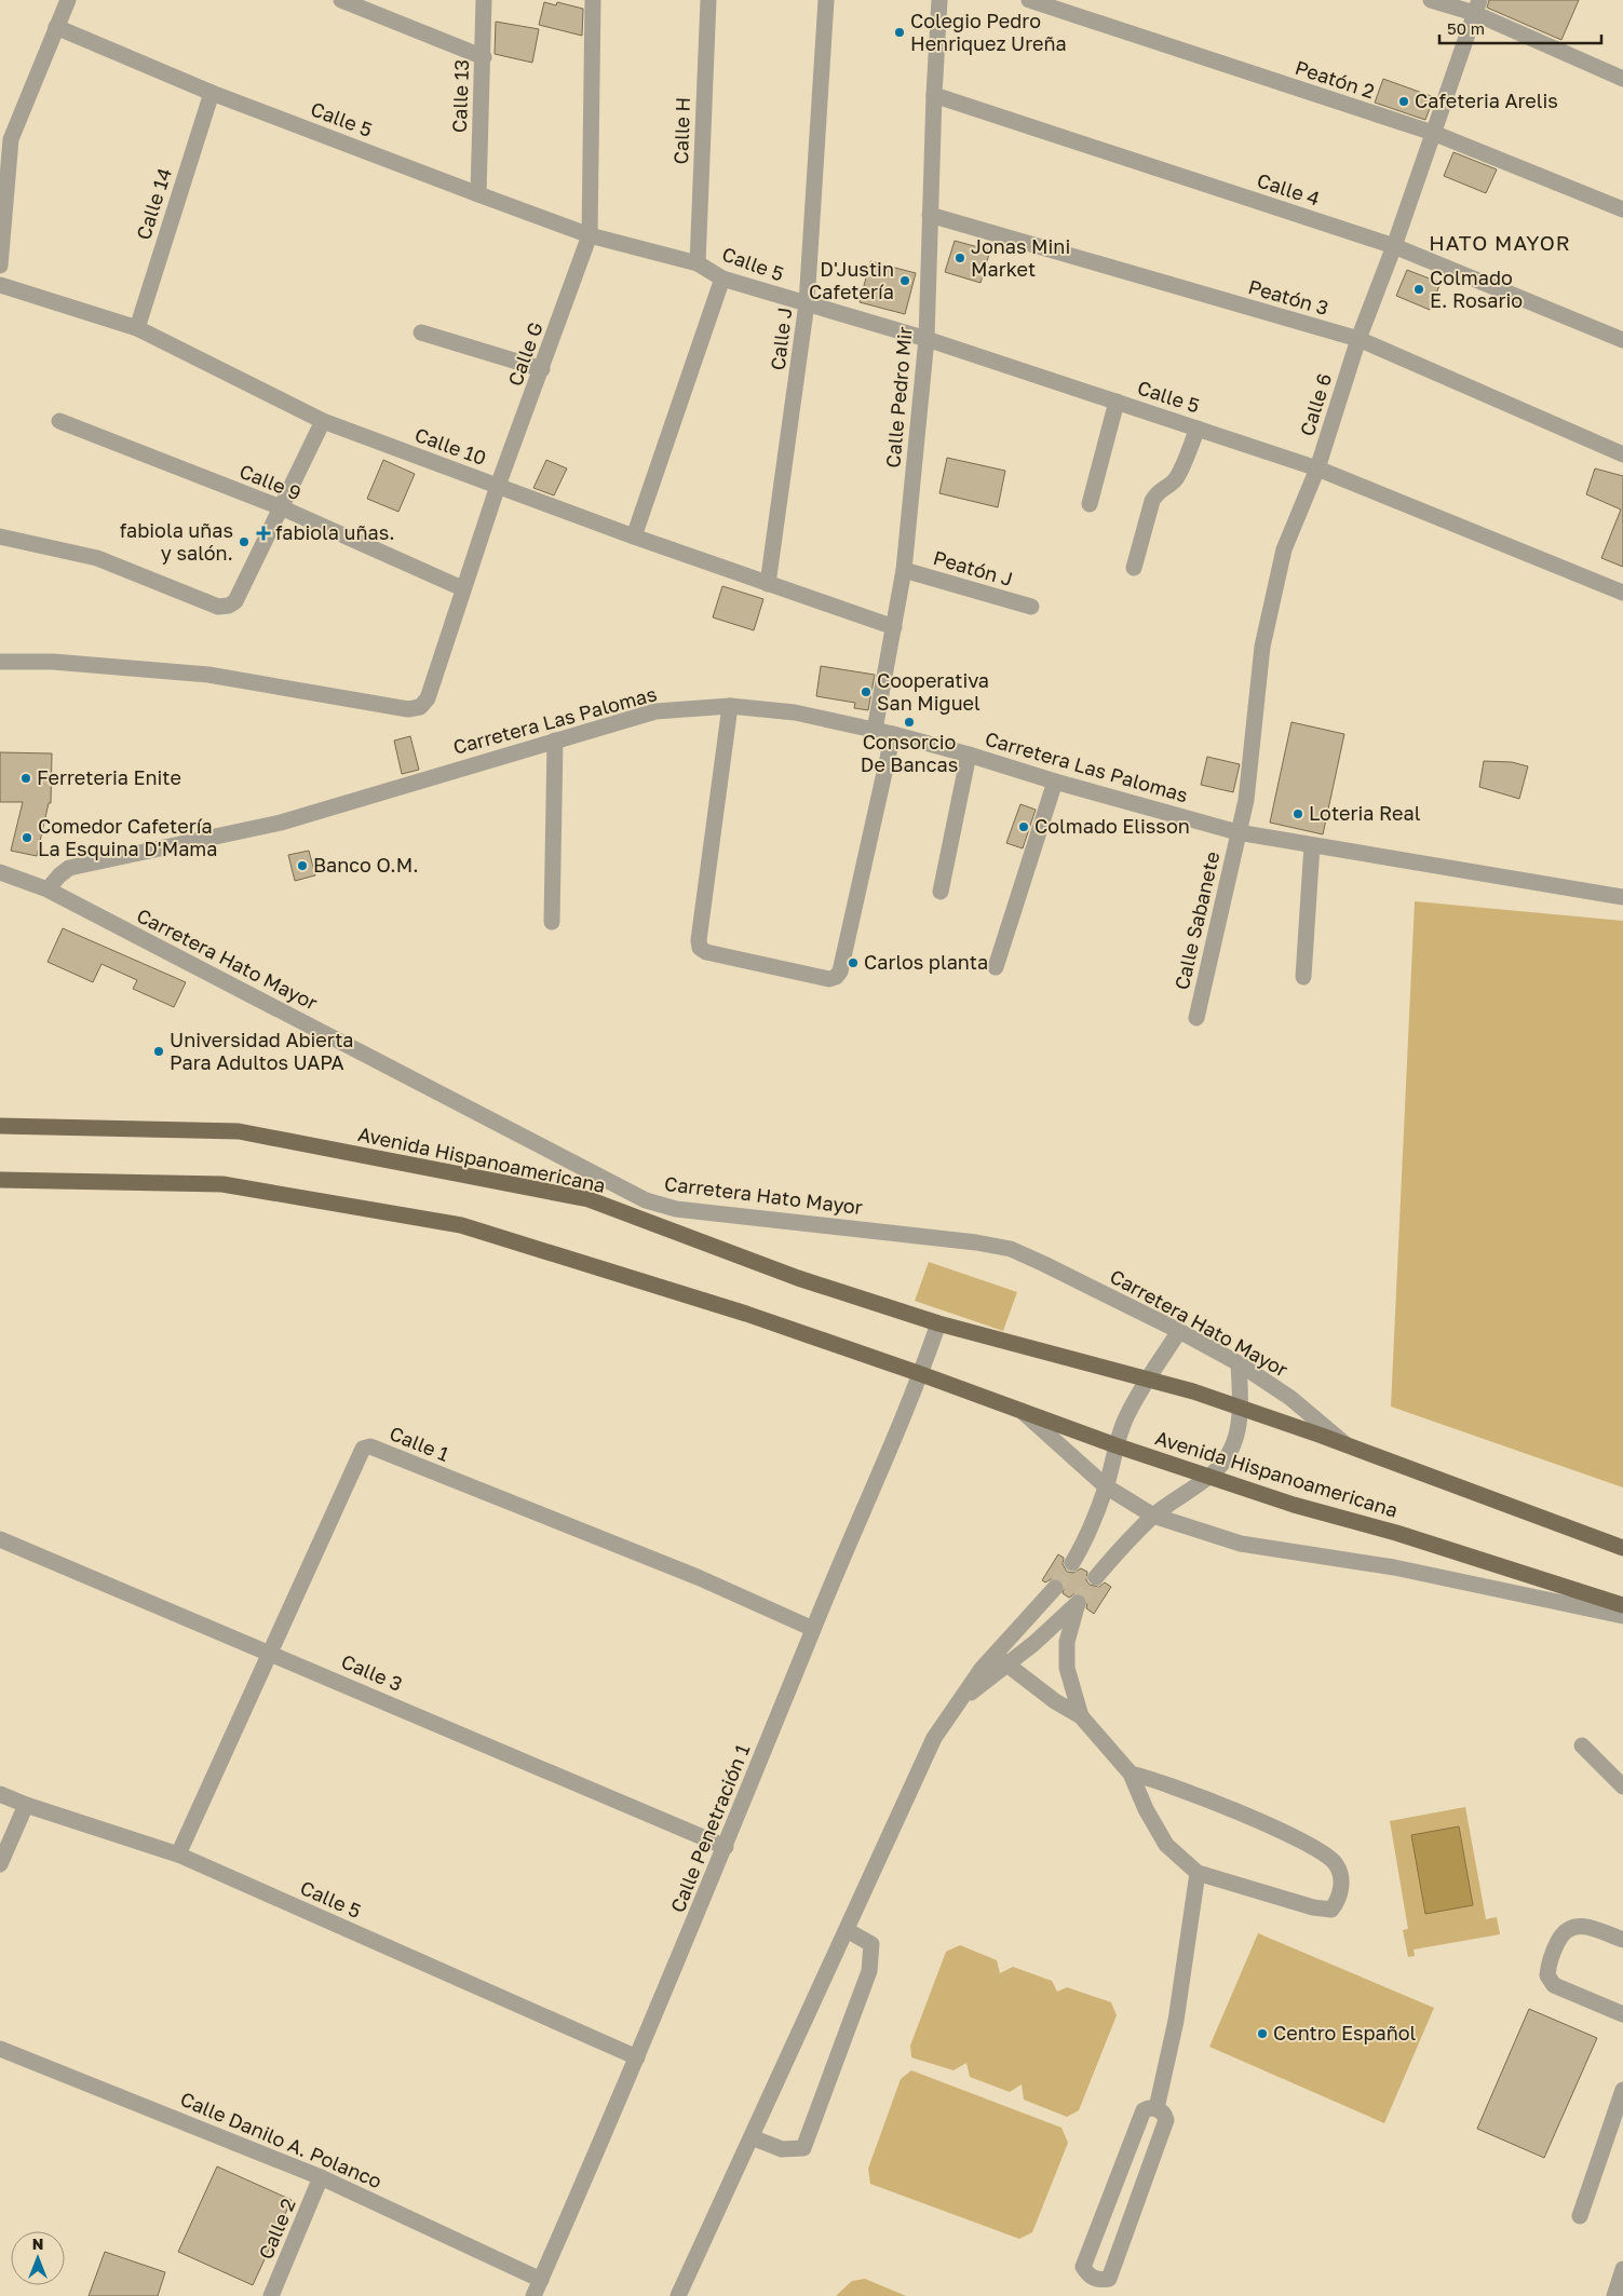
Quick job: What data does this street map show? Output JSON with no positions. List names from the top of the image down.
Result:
{
  "streets": {
    "main road": ["Avenida Hispanoamericana"],
    "street": [
      "Peatón 2",
      "Calle 13",
      "Calle 5",
      "Calle H",
      "Calle 4",
      "Calle 14",
      "Peatón 3",
      "Calle J",
      "Calle G",
      "Calle Pedro Mir",
      "Calle 6",
      "Calle 10",
      "Calle 9",
      "Peatón J",
      "Carretera Las Palomas",
      "Calle Sabanete",
      "Carretera Hato Mayor",
      "Calle 1",
      "Calle 3",
      "Calle Penetración 1",
      "Calle Danilo A. Polanco",
      "Calle 2"
    ]
  },
  "crossings": [
    ["Peatón 2", "Calle 6"],
    ["Calle 13", "Calle 5"],
    ["Calle 5", "Calle H"],
    ["Calle 5", "Calle 14"],
    ["Calle 5", "Calle J"],
    ["Calle 5", "Calle G"],
    ["Calle 5", "Calle Pedro Mir"],
    ["Calle 5", "Calle 6"],
    ["Calle 5", "Calle 1"],
    ["Calle 5", "Calle Penetración 1"],
    ["Calle 4", "Calle Pedro Mir"],
    ["Calle 4", "Calle 6"],
    ["Calle 14", "Calle 10"],
    ["Peatón 3", "Calle Pedro Mir"],
    ["Peatón 3", "Calle 6"],
    ["Calle J", "Calle 10"],
    ["Calle G", "Calle 10"],
    ["Calle G", "Calle 9"],
    ["Calle Pedro Mir", "Calle 10"],
    ["Calle Pedro Mir", "Peatón J"],
    ["Calle Pedro Mir", "Carretera Las Palomas"],
    ["Calle 6", "Carretera Las Palomas"],
    ["Calle 6", "Calle Sabanete"],
    ["Carretera Las Palomas", "Calle Sabanete"],
    ["Carretera Las Palomas", "Carretera Hato Mayor"],
    ["Carretera Hato Mayor", "Avenida Hispanoamericana"],
    ["Avenida Hispanoamericana", "Calle Penetración 1"],
    ["Calle 1", "Calle 3"],
    ["Calle 1", "Calle Penetración 1"],
    ["Calle 3", "Calle Penetración 1"],
    ["Calle Penetración 1", "Calle Danilo A. Polanco"],
    ["Calle Danilo A. Polanco", "Calle 2"]
  ],
  "districts": ["HATO MAYOR"],
  "places": {
    "other": [
      "Colegio Pedro Henriquez Ureña",
      "Cafeteria Arelis",
      "Jonas Mini Market",
      "D'Justin Cafetería",
      "Colmado E. Rosario",
      "fabiola uñas y salón.",
      "Cooperativa San Miguel",
      "Consorcio De Bancas",
      "Ferreteria Enite",
      "Loteria Real",
      "Colmado Elisson",
      "Comedor Cafetería La Esquina D'Mama",
      "Banco O.M.",
      "Carlos planta",
      "Universidad Abierta Para Adultos UAPA",
      "Centro Español"
    ],
    "health": ["fabiola uñas."]
  },
  "scale_bar": "50 m",
  "north": "top"
}
